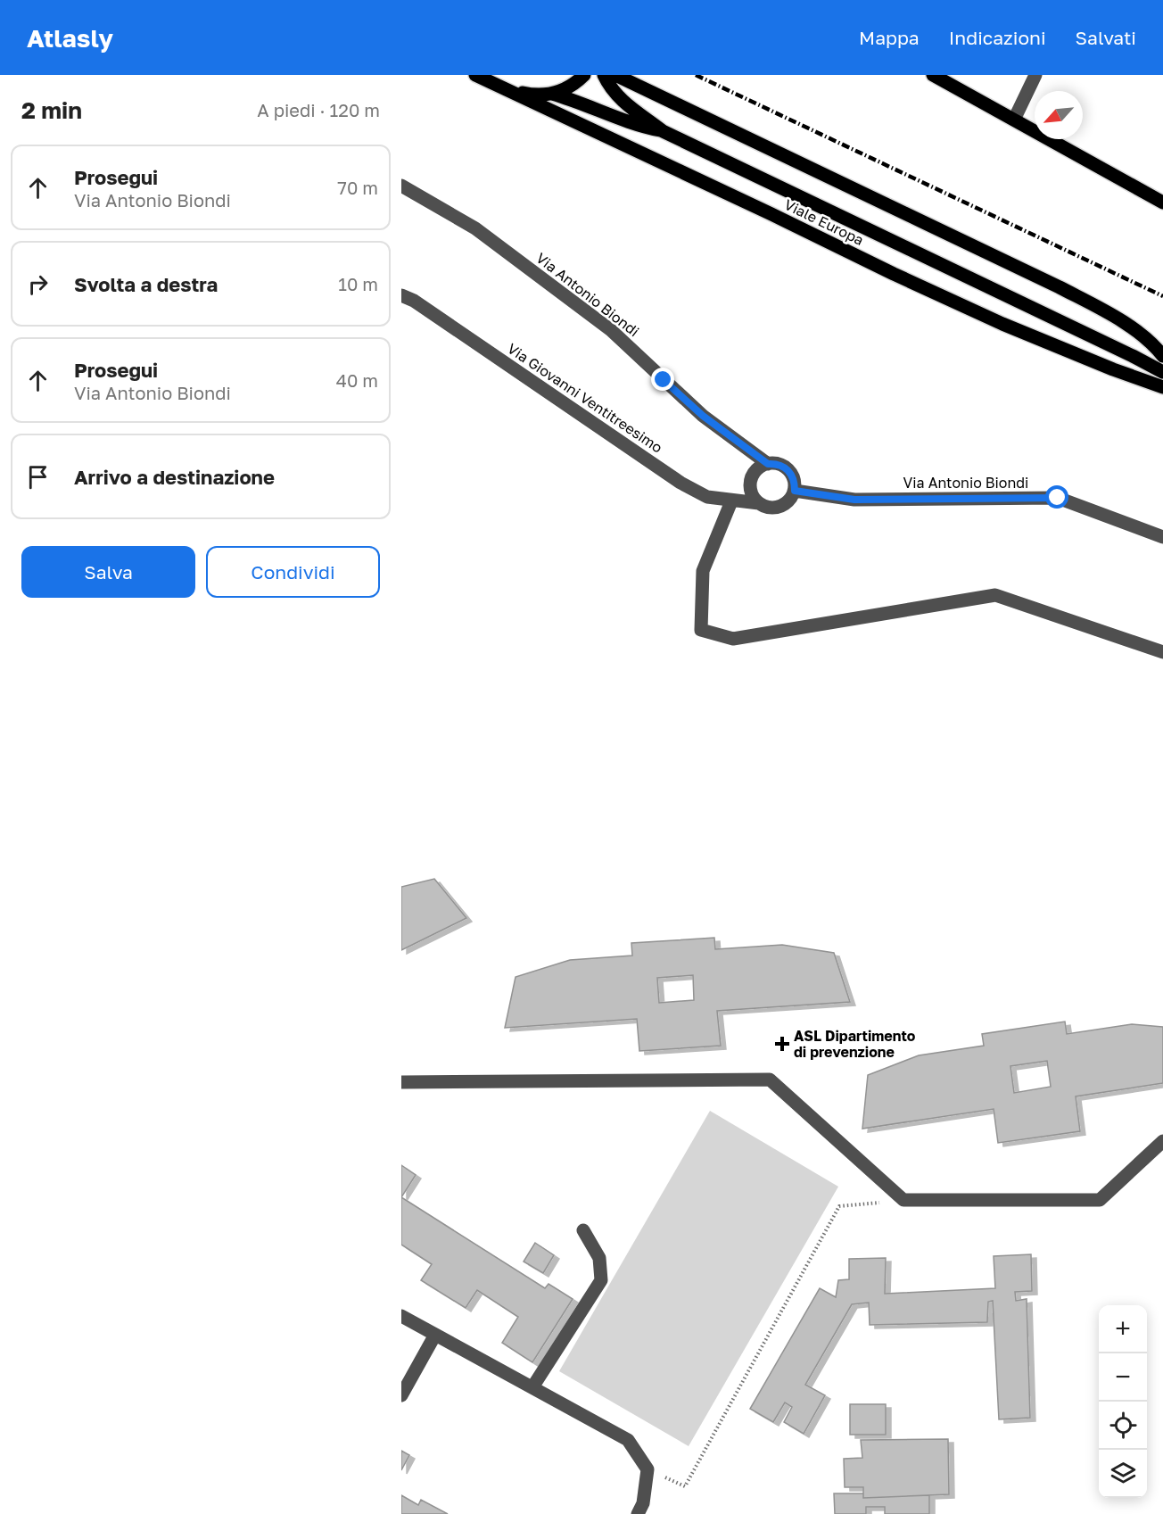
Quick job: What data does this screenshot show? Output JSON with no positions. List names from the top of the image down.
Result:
{
  "streets": {
    "main road": ["Viale Europa"],
    "street": ["Via Antonio Biondi", "Via Giovanni Ventitreesimo"]
  },
  "crossings": [
    ["Via Antonio Biondi", "Via Giovanni Ventitreesimo"]
  ],
  "places": {
    "health": ["ASL Dipartimento di prevenzione"]
  },
  "north": "bottom left",
  "page": {
    "header": "Atlasly",
    "nav": ["Mappa", "Indicazioni", "Salvati"],
    "heading": ["2 min", "A piedi · 120 m"],
    "list": [
      ["Prosegui", "Via Antonio Biondi", "70 m"],
      ["Svolta a destra", "10 m"],
      ["Prosegui", "Via Antonio Biondi", "40 m"],
      "Arrivo a destinazione"
    ],
    "buttons": ["Salva", "Condividi"],
    "map_buttons": ["+", "−"]
  }
}
